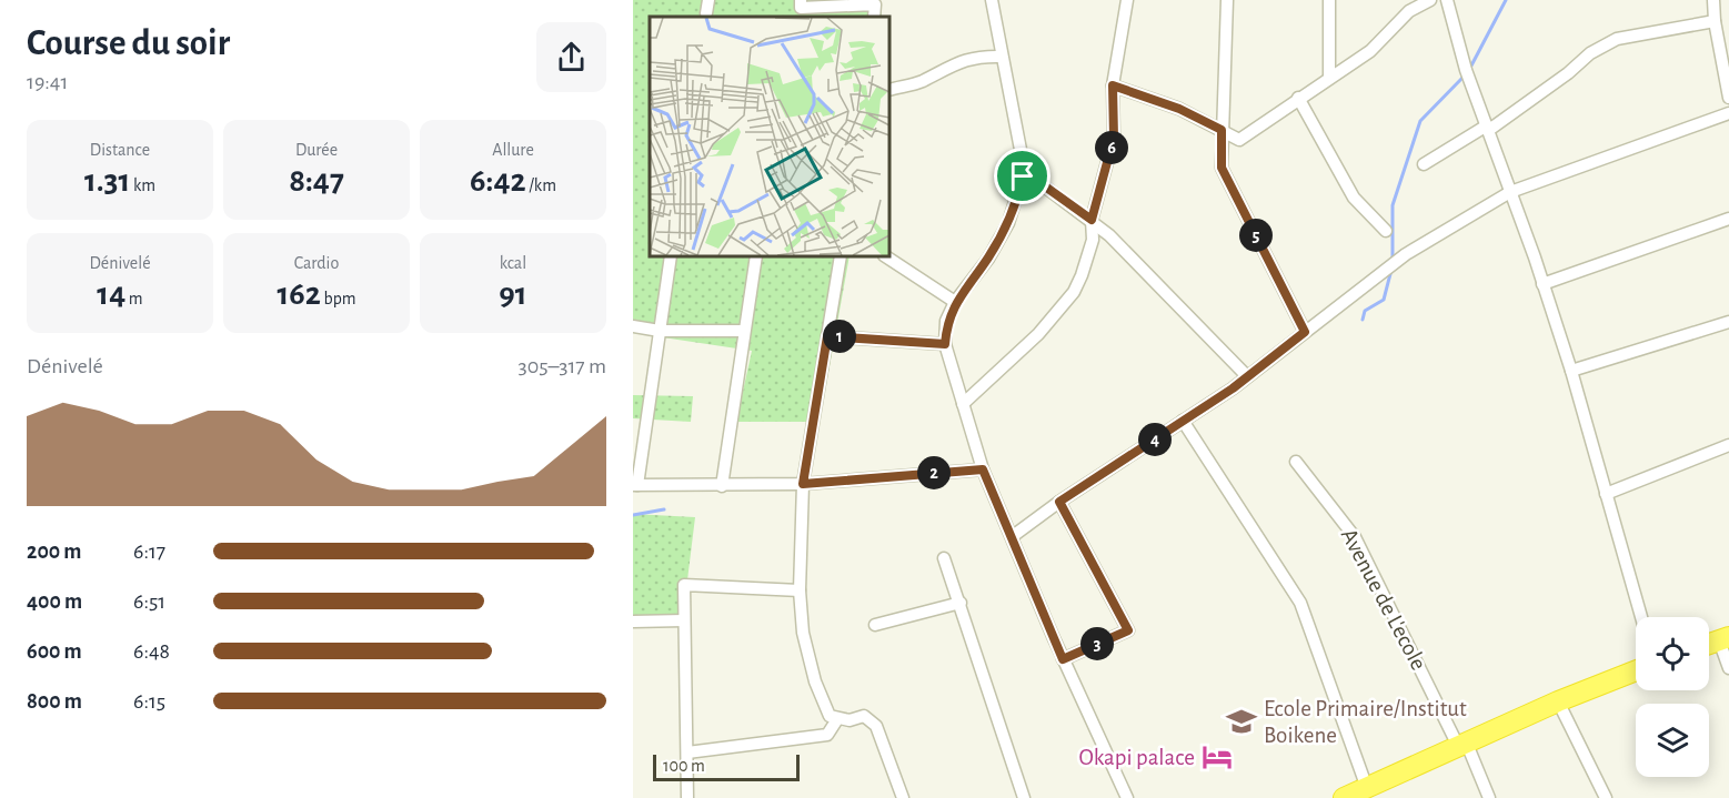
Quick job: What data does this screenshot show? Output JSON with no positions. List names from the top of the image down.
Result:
{
  "streets": {
    "street": ["Avenue de L'ecole"]
  },
  "places": {
    "school or university": ["Ecole Primaire/Institut Boikene"],
    "hotel": ["Okapi palace"]
  },
  "scale_bar": "100 m",
  "page": {
    "heading": ["Course du soir", "19:41"],
    "stats": [
      ["Distance", "1.31 km"],
      ["Durée", "8:47"],
      ["Allure", "6:42 /km"],
      ["Dénivelé", "14 m"],
      ["Cardio", "162 bpm"],
      ["kcal", "91"]
    ],
    "pins": [
      "6",
      "5",
      "1",
      "4",
      "2",
      "3"
    ],
    "chart": ["Dénivelé", "305–317 m"],
    "list": [
      {
        "name": "200 m",
        "note": "6:17"
      },
      {
        "name": "400 m",
        "note": "6:51"
      },
      {
        "name": "600 m",
        "note": "6:48"
      },
      {
        "name": "800 m",
        "note": "6:15"
      }
    ],
    "scale": "100 m"
  }
}
